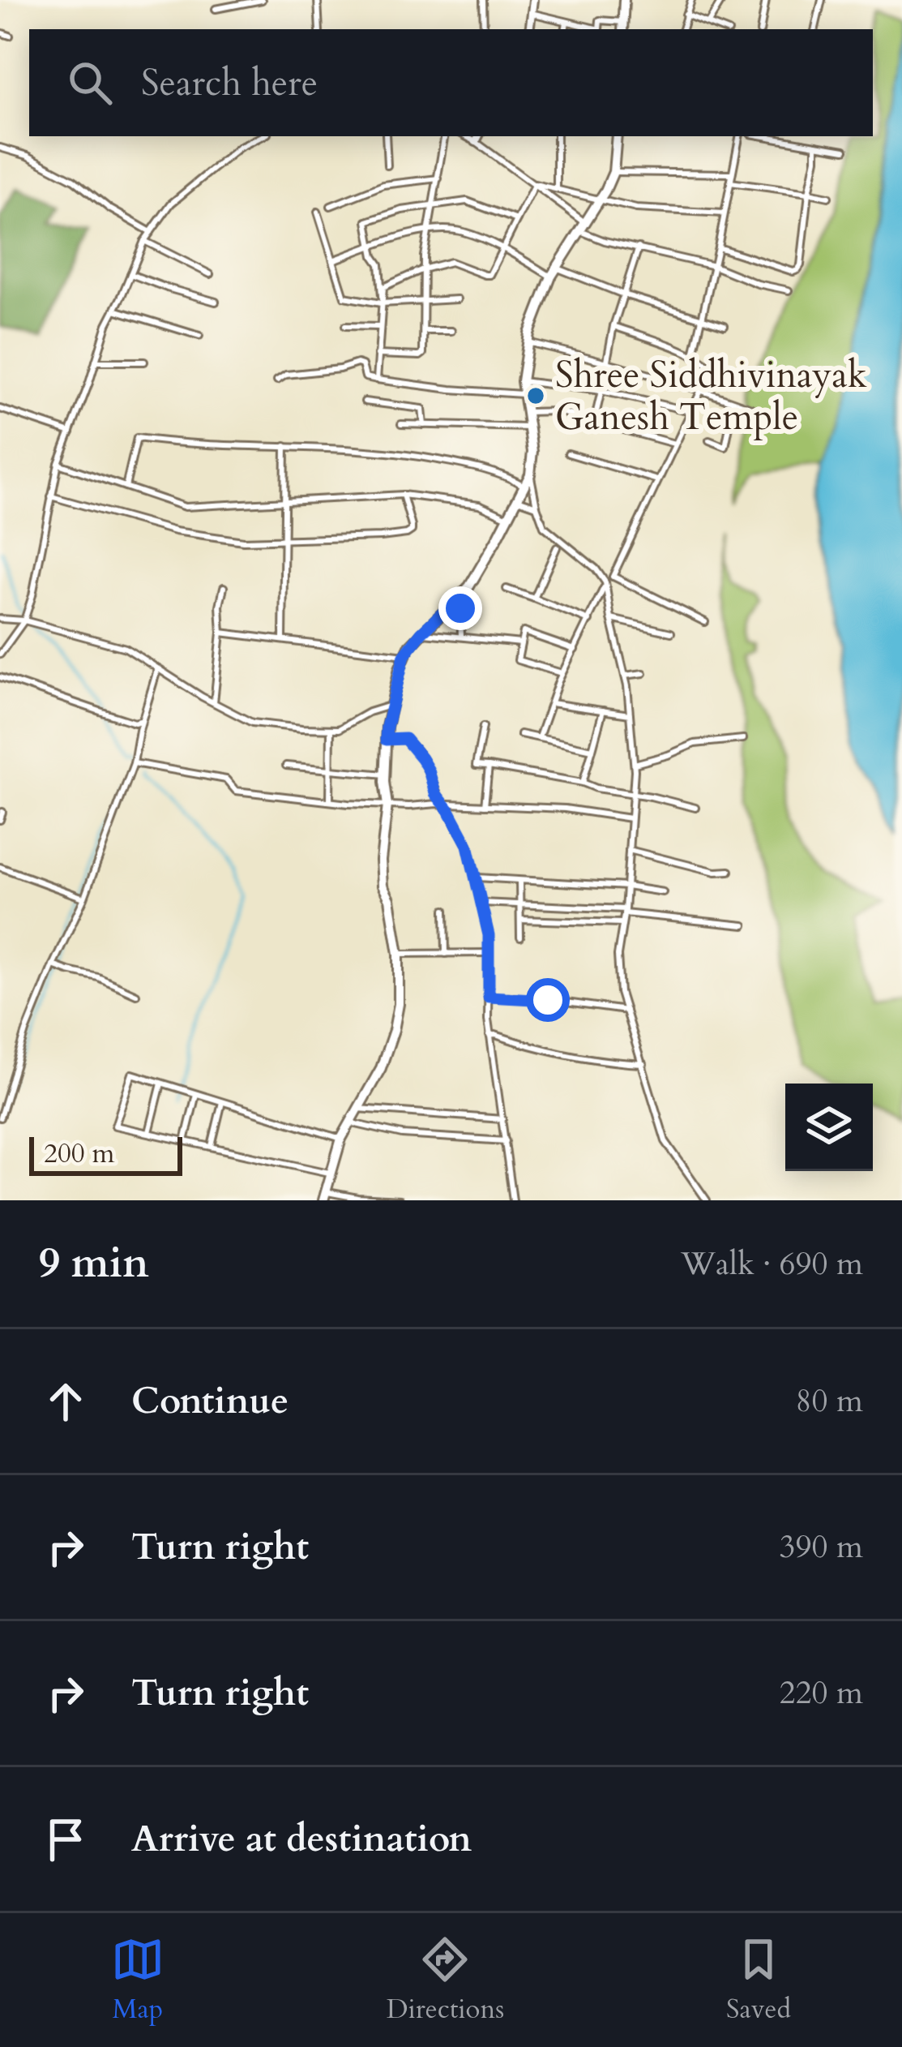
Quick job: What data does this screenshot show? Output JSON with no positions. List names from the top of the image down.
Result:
{
  "places": ["Shree Siddhivinayak Ganesh Temple"],
  "scale_bar": "200 m",
  "page": {
    "search": "Search here",
    "scale": "200 m",
    "heading": ["9 min", "Walk · 690 m"],
    "list": [
      ["Continue", "80 m"],
      ["Turn right", "390 m"],
      ["Turn right", "220 m"],
      "Arrive at destination"
    ],
    "nav": ["Map", "Directions", "Saved"]
  }
}
